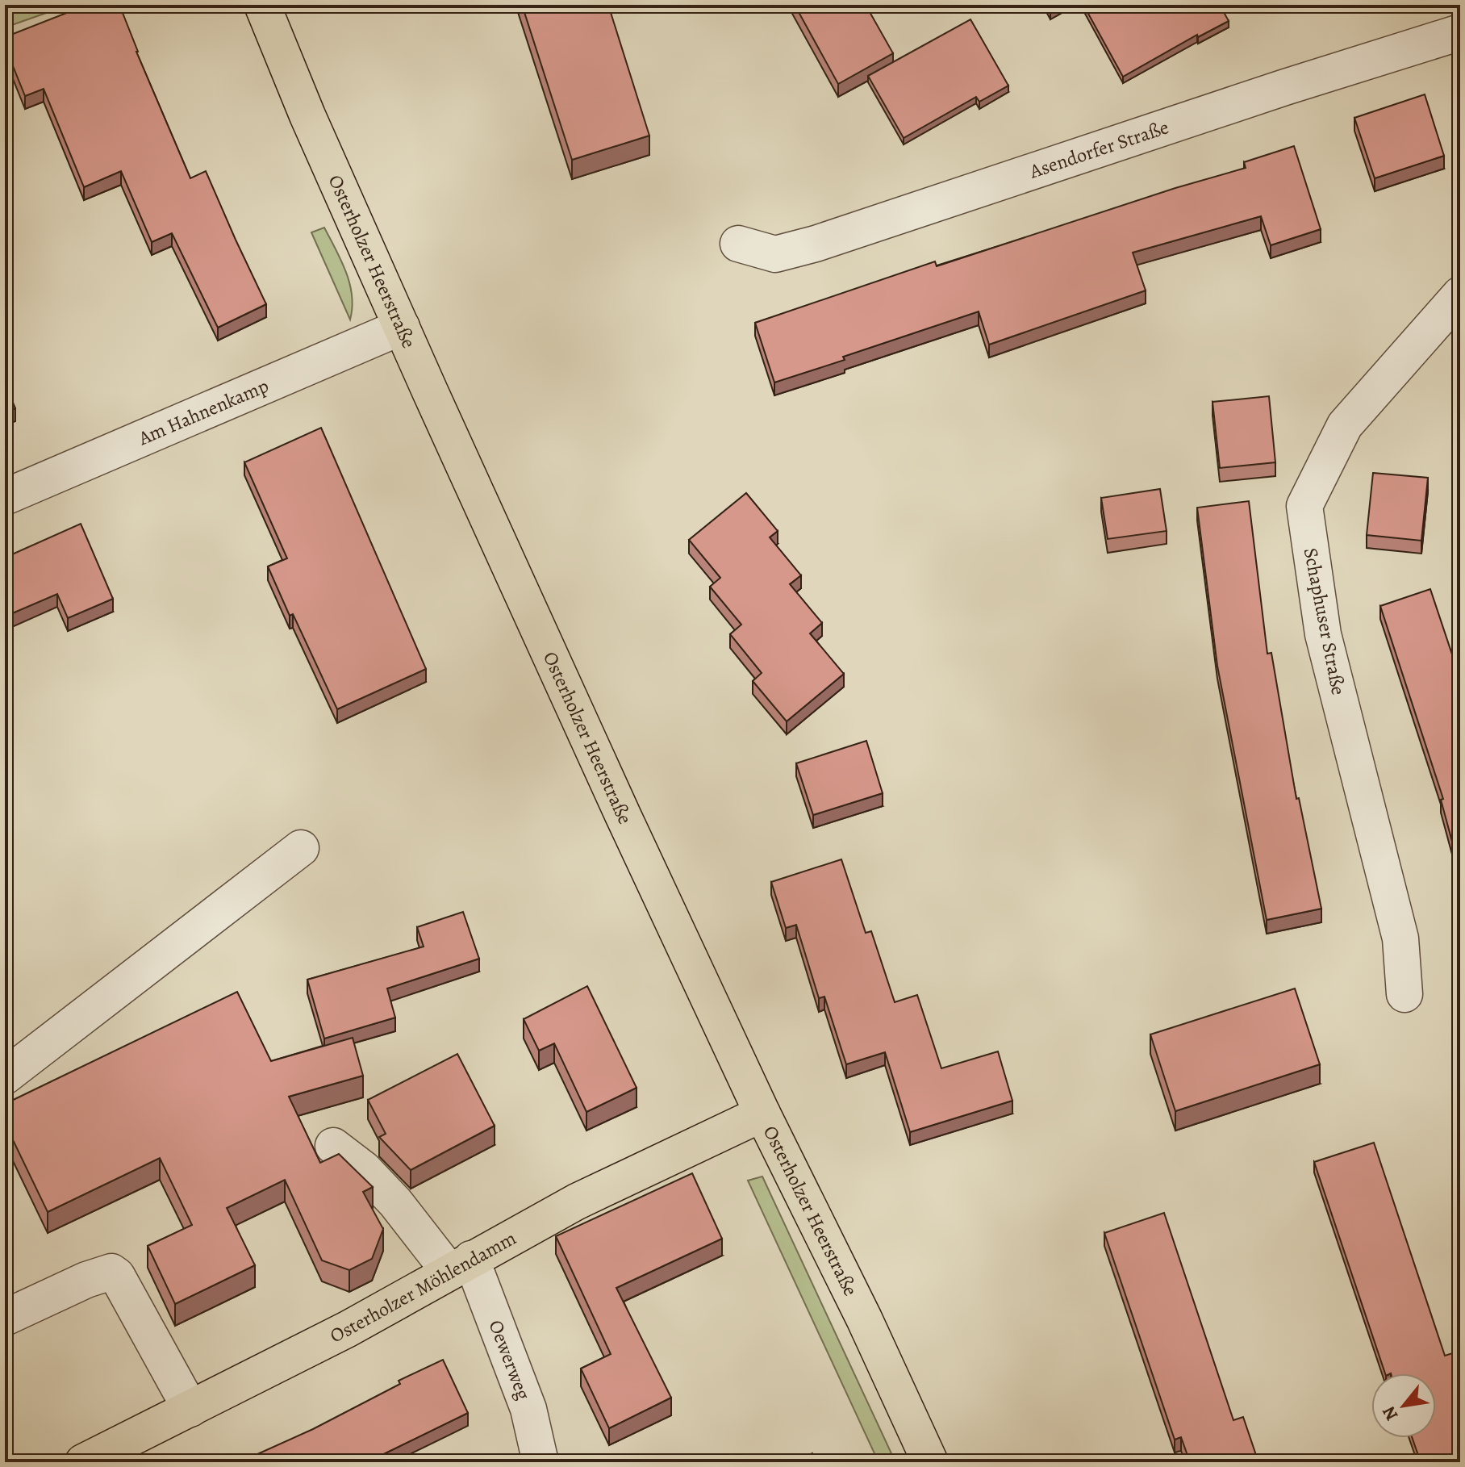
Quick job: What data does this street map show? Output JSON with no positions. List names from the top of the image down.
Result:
{
  "streets": {
    "main road": ["Osterholzer Heerstraße", "Osterholzer Möhlendamm"],
    "street": [
      "Asendorfer Straße",
      "Am Hahnenkamp",
      "Schaphuser Straße",
      "Oewerweg"
    ]
  },
  "crossings": [
    ["Osterholzer Heerstraße", "Am Hahnenkamp"],
    ["Osterholzer Heerstraße", "Osterholzer Möhlendamm"],
    ["Osterholzer Möhlendamm", "Oewerweg"]
  ],
  "north": "bottom left"
}
